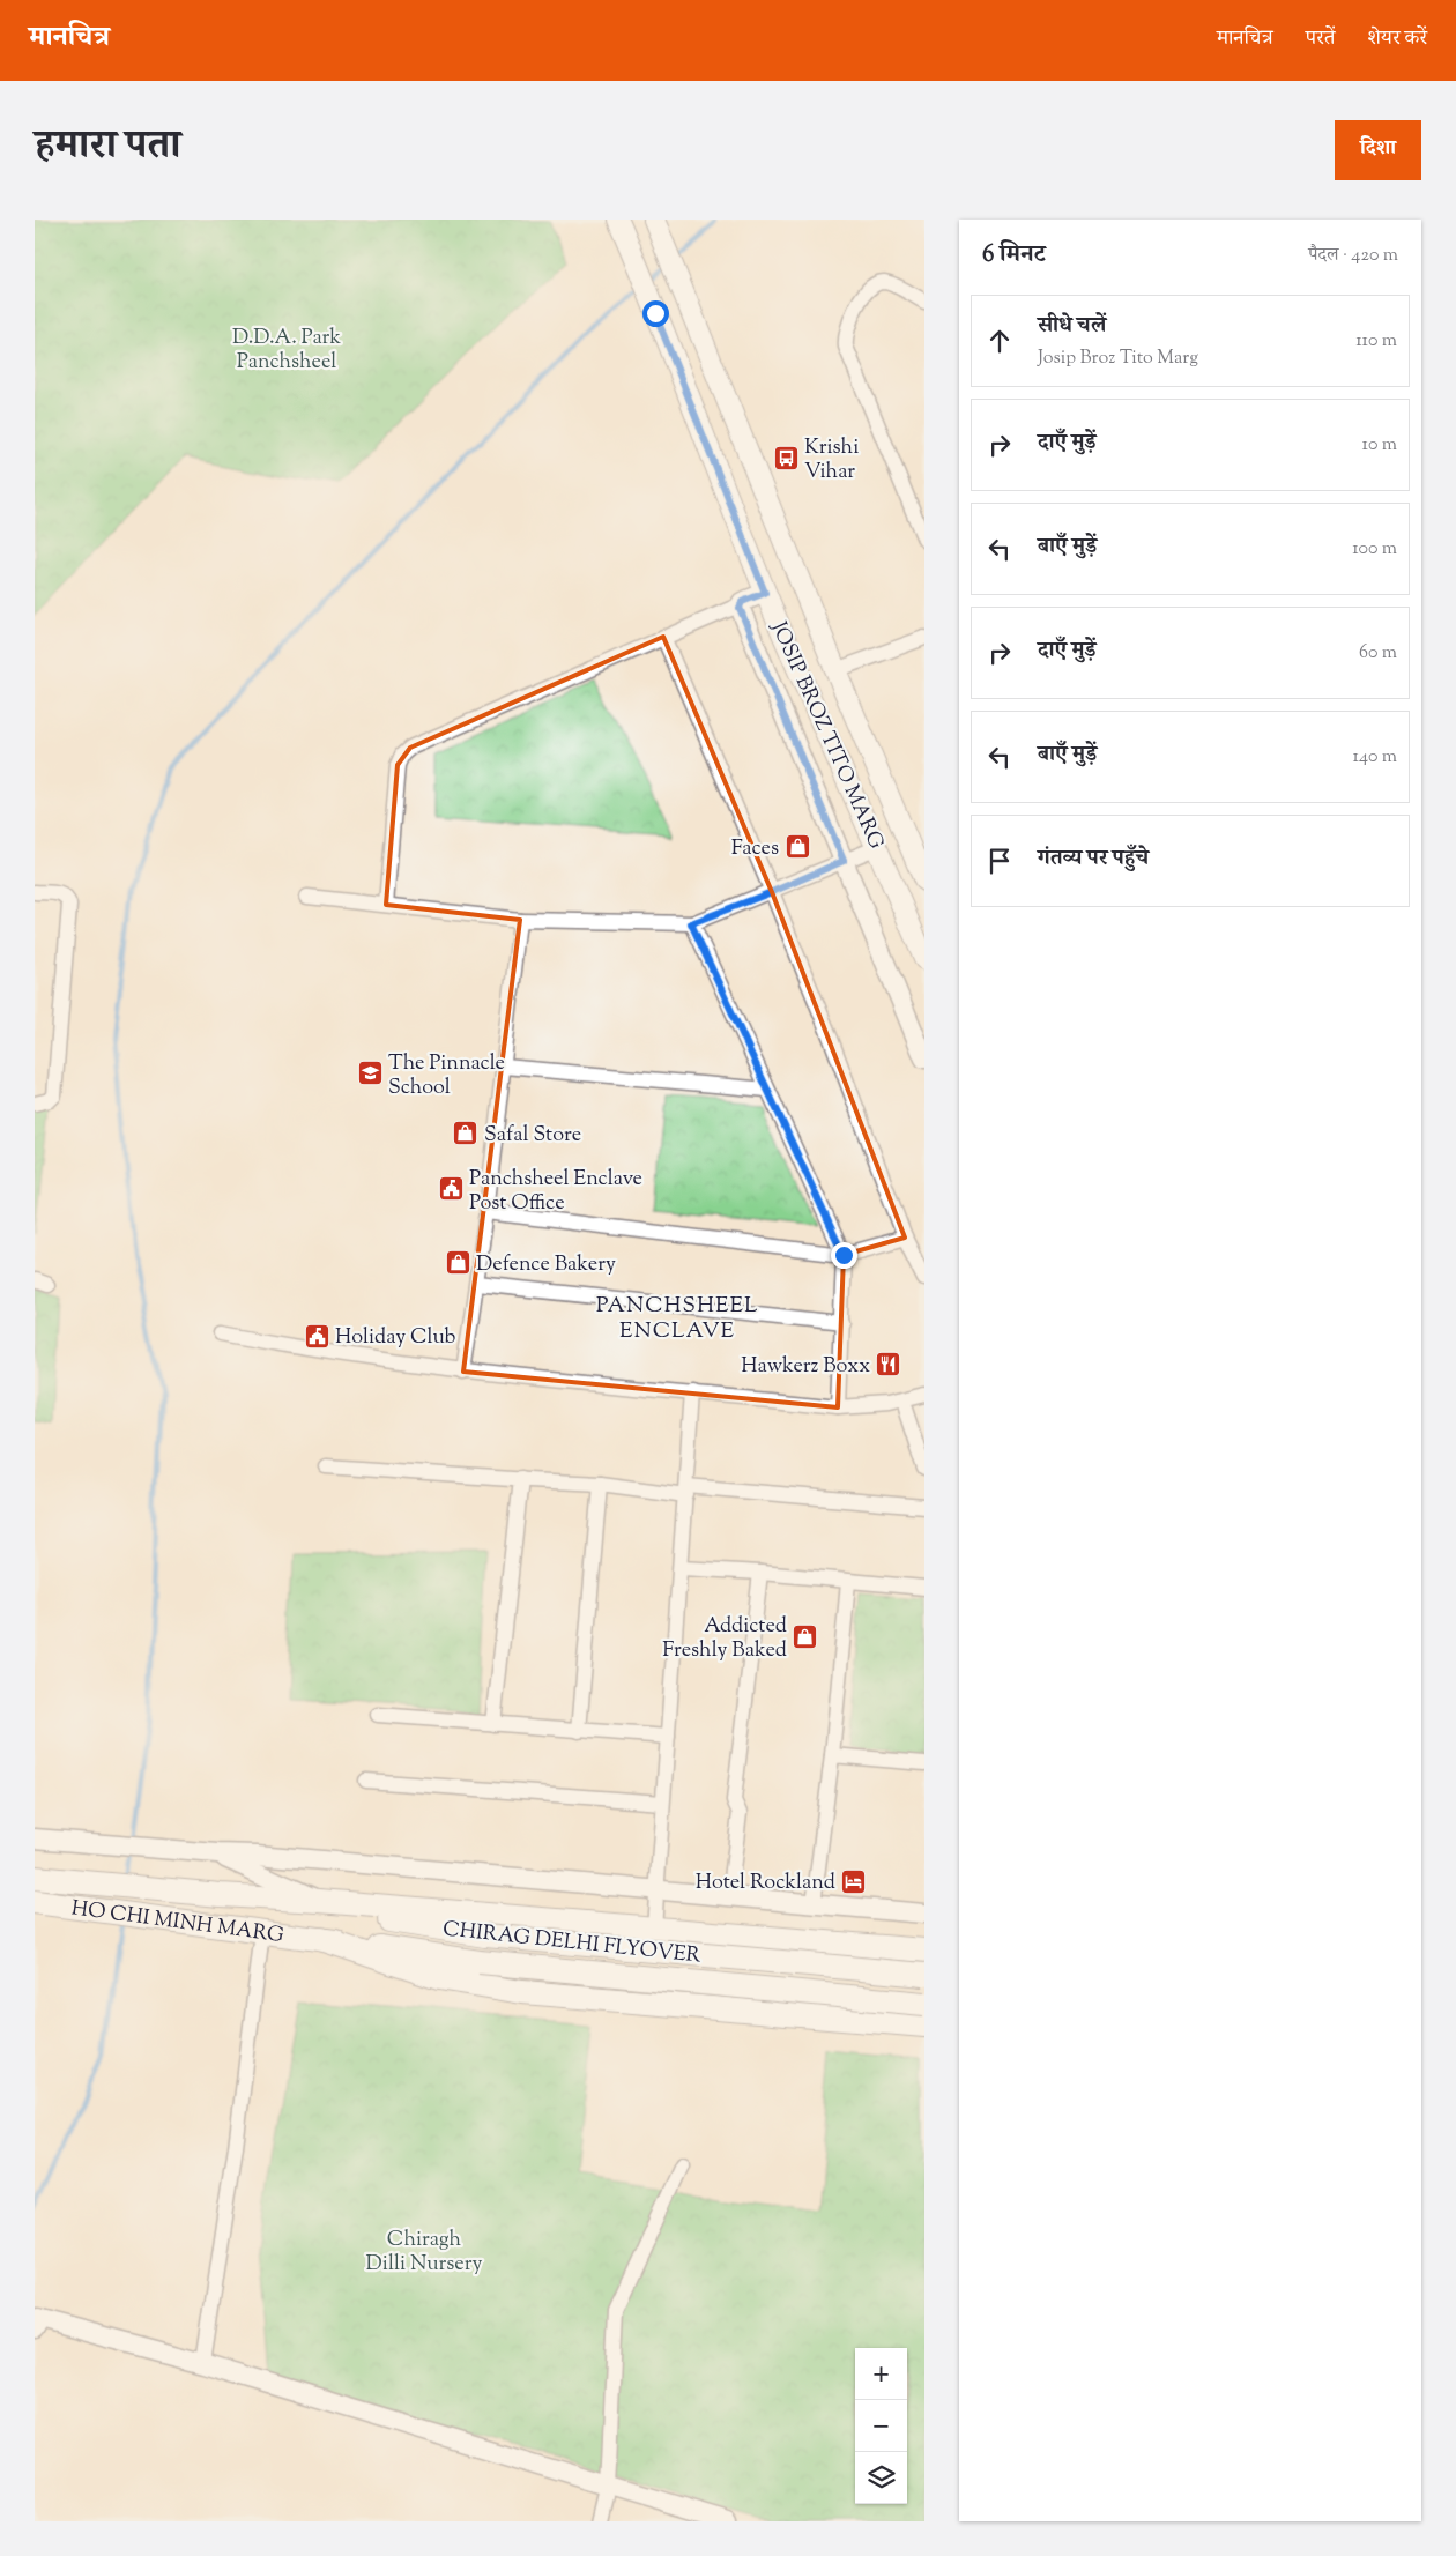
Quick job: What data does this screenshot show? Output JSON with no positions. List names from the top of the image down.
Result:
{
  "streets": {
    "main road": ["JOSIP BROZ TITO MARG", "HO CHI MINH MARG", "CHIRAG DELHI FLYOVER"]
  },
  "crossings": [
    ["HO CHI MINH MARG", "CHIRAG DELHI FLYOVER"]
  ],
  "districts": ["PANCHSHEEL ENCLAVE"],
  "parks": ["D.D.A. Park Panchsheel", "Chiragh Dilli Nursery"],
  "places": {
    "bus stop": ["Krishi Vihar"],
    "shop": [
      "Faces",
      "Safal Store",
      "Defence Bakery",
      "Addicted Freshly Baked"
    ],
    "school or university": ["The Pinnacle School"],
    "public building": ["Panchsheel Enclave Post Office", "Holiday Club"],
    "restaurant": ["Hawkerz Boxx"],
    "hotel": ["Hotel Rockland"]
  },
  "page": {
    "header": "मानचित्र",
    "nav": ["मानचित्र", "परतें", "शेयर करें"],
    "title": "हमारा पता",
    "buttons": "दिशा",
    "heading": ["6 मिनट", "पैदल · 420 m"],
    "list": [
      ["सीधे चलें", "Josip Broz Tito Marg", "110 m"],
      ["दाएँ मुड़ें", "10 m"],
      ["बाएँ मुड़ें", "100 m"],
      ["दाएँ मुड़ें", "60 m"],
      ["बाएँ मुड़ें", "140 m"],
      "गंतव्य पर पहुँचे"
    ],
    "map_buttons": ["+", "−"]
  }
}
